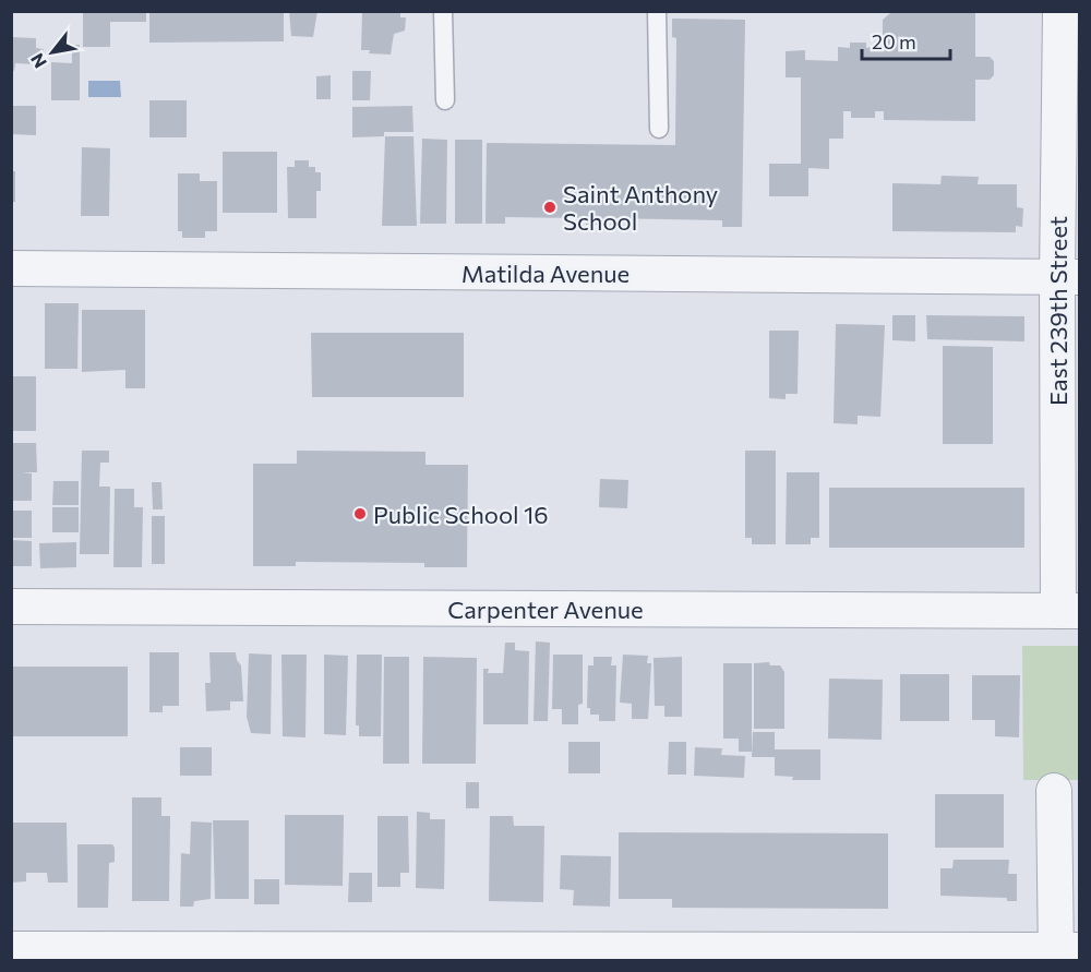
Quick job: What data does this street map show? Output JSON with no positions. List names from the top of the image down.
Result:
{
  "streets": {
    "street": ["Matilda Avenue", "East 239th Street", "Carpenter Avenue"]
  },
  "crossings": [
    ["Matilda Avenue", "East 239th Street"],
    ["East 239th Street", "Carpenter Avenue"]
  ],
  "places": ["Saint Anthony School", "Public School 16"],
  "scale_bar": "20 m",
  "north": "bottom left"
}
